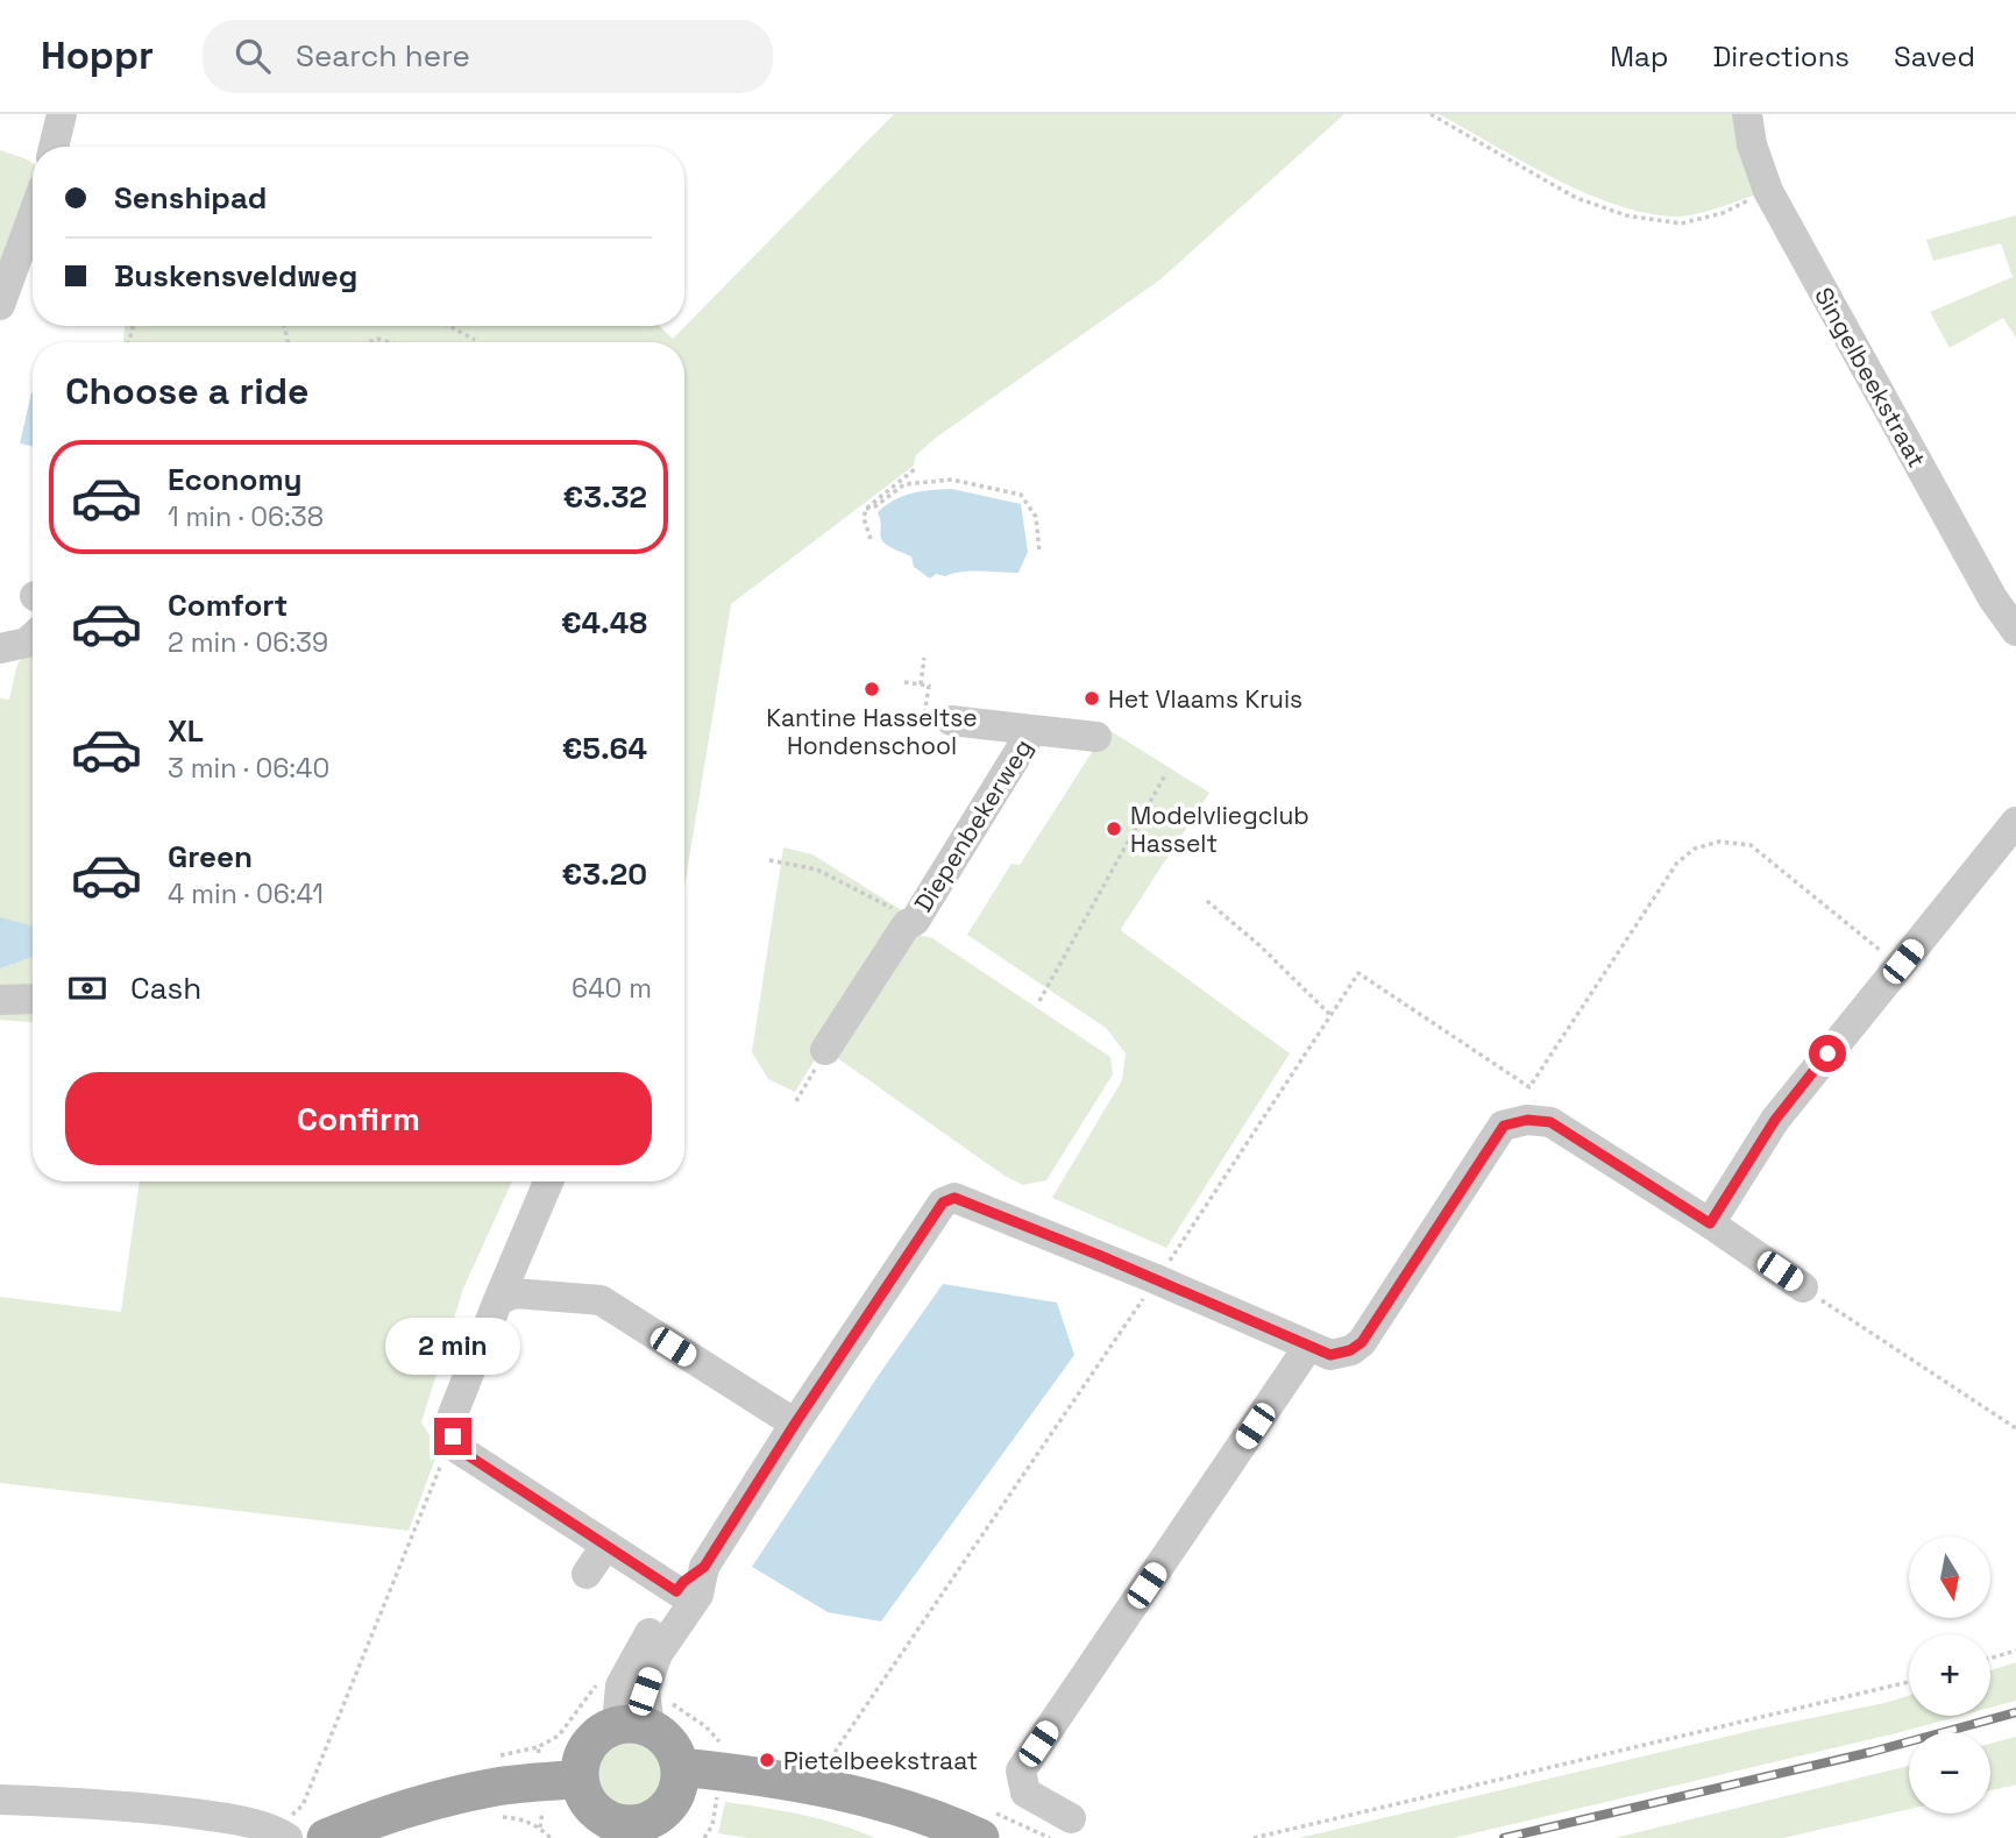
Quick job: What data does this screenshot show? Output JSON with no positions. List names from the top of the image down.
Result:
{
  "streets": {
    "street": ["Singelbeekstraat", "Diepenbekerweg"]
  },
  "places": [
    "Kantine Hasseltse Hondenschool",
    "Het Vlaams Kruis",
    "Modelvliegclub Hasselt",
    "Pietelbeekstraat"
  ],
  "north": "bottom",
  "page": {
    "header": "Hoppr",
    "search": "Search here",
    "nav": ["Map", "Directions", "Saved"],
    "banner": ["Senshipad", "Buskensveldweg"],
    "heading": "Choose a ride",
    "list": [
      {
        "name": "Economy",
        "note": "1 min · 06:38",
        "value": "€3.32"
      },
      {
        "name": "Comfort",
        "note": "2 min · 06:39",
        "value": "€4.48"
      },
      {
        "name": "XL",
        "note": "3 min · 06:40",
        "value": "€5.64"
      },
      {
        "name": "Green",
        "note": "4 min · 06:41",
        "value": "€3.20"
      }
    ],
    "pay": ["Cash", "640 m"],
    "buttons": "Confirm",
    "bubble": "2 min",
    "map_buttons": ["+", "−"]
  }
}
